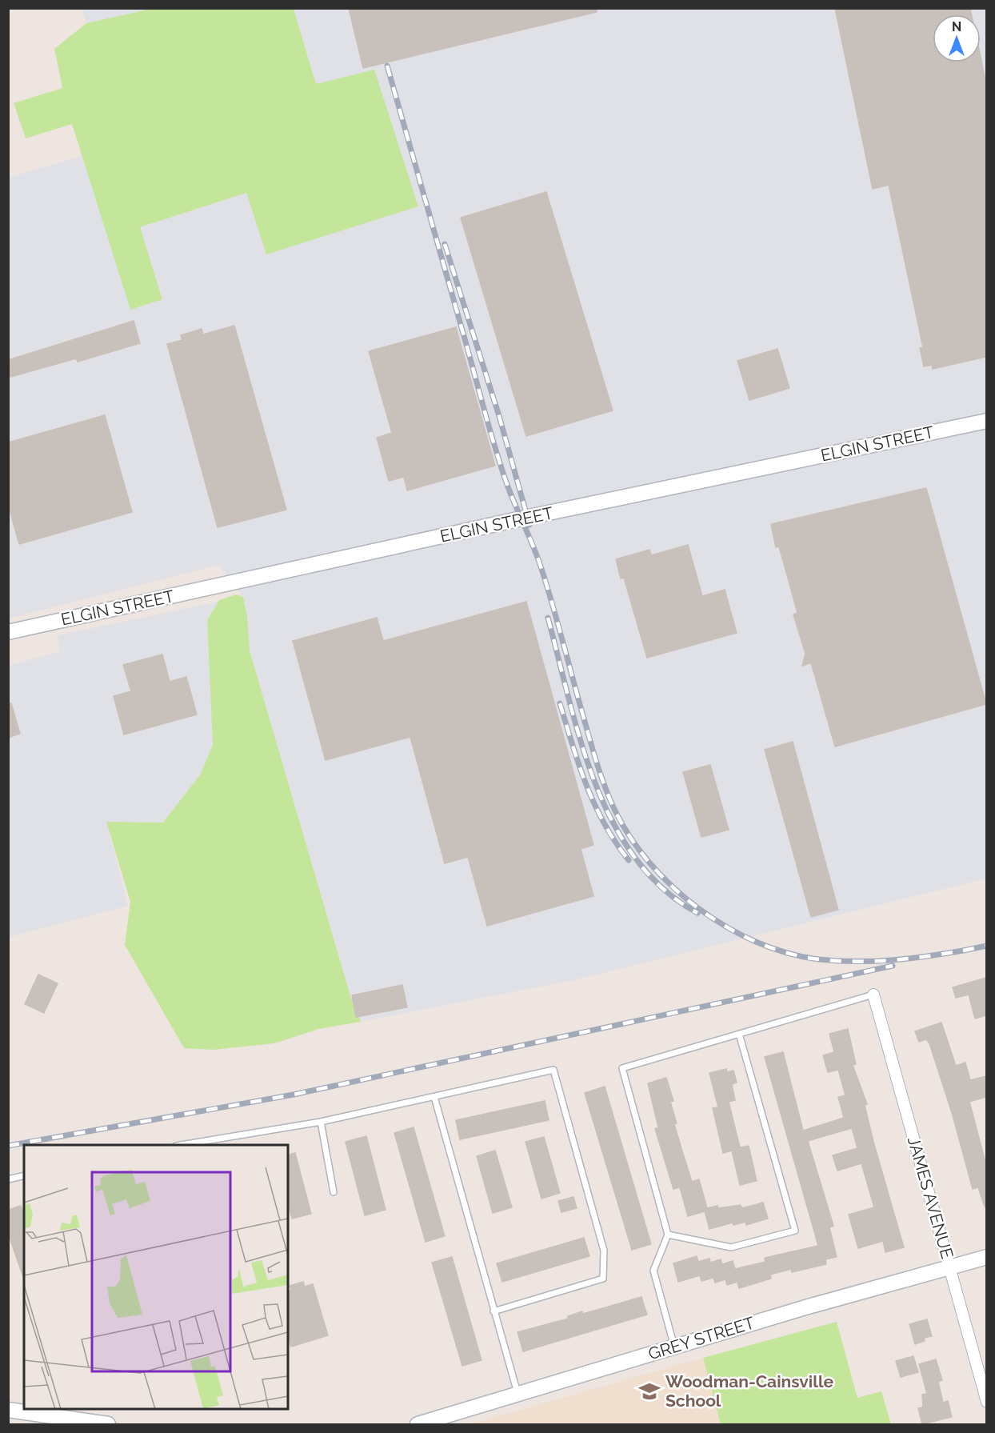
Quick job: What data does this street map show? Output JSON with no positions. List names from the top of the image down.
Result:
{
  "streets": {
    "main road": ["ELGIN STREET", "GREY STREET"],
    "street": ["JAMES AVENUE"]
  },
  "crossings": [
    ["JAMES AVENUE", "GREY STREET"]
  ],
  "places": {
    "school or university": ["Woodman-Cainsville School"]
  },
  "north": "top"
}
